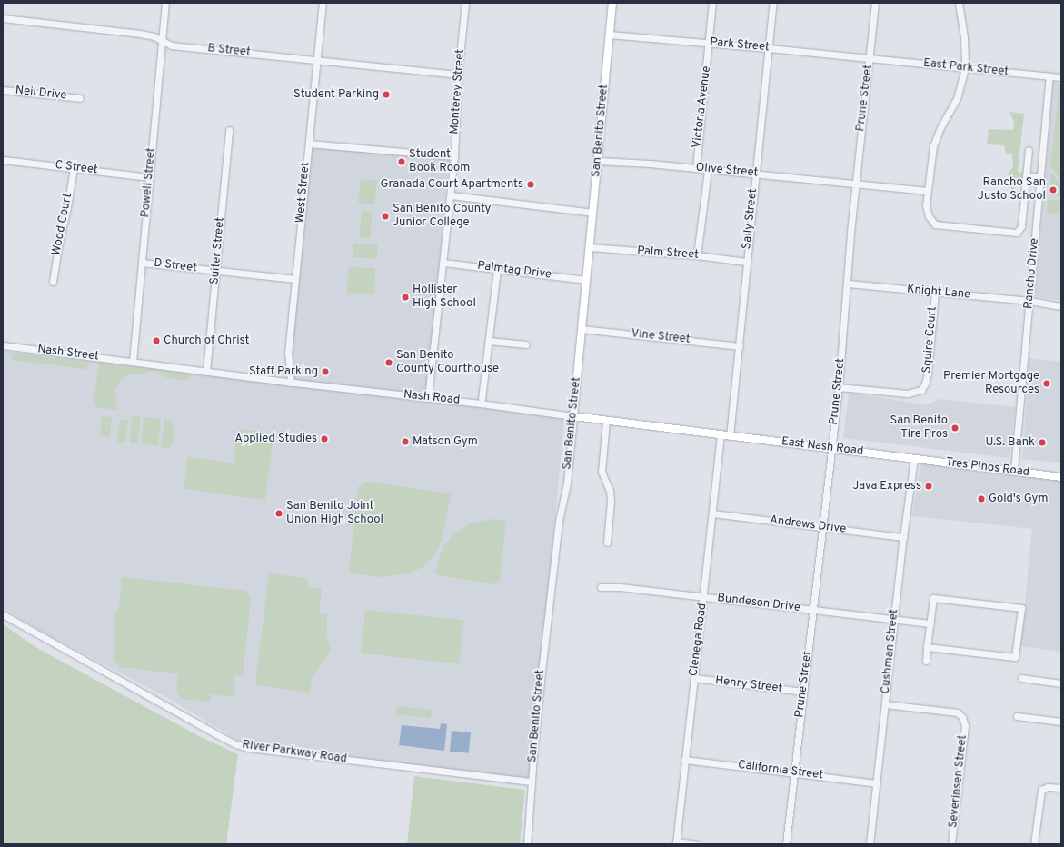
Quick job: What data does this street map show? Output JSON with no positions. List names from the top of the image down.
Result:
{
  "streets": {
    "main road": [
      "San Benito Street",
      "Nash Road",
      "East Nash Road",
      "Tres Pinos Road"
    ],
    "street": [
      "Park Street",
      "B Street",
      "East Park Street",
      "Monterey Street",
      "Neil Drive",
      "Prune Street",
      "Victoria Avenue",
      "C Street",
      "Olive Street",
      "Powell Street",
      "West Street",
      "Sally Street",
      "Wood Court",
      "Suiter Street",
      "Palm Street",
      "D Street",
      "Palmtag Drive",
      "Rancho Drive",
      "Knight Lane",
      "Vine Street",
      "Squire Court",
      "Nash Street",
      "Andrews Drive",
      "Bundeson Drive",
      "Cienega Road",
      "Cushman Street",
      "Henry Street",
      "River Parkway Road",
      "California Street",
      "Severinsen Street"
    ]
  },
  "crossings": [
    ["Park Street", "East Park Street"],
    ["Park Street", "Prune Street"],
    ["Park Street", "Victoria Avenue"],
    ["Park Street", "San Benito Street"],
    ["Park Street", "Sally Street"],
    ["B Street", "Monterey Street"],
    ["B Street", "Powell Street"],
    ["B Street", "West Street"],
    ["East Park Street", "Prune Street"],
    ["East Park Street", "Rancho Drive"],
    ["Monterey Street", "Palmtag Drive"],
    ["Monterey Street", "Nash Road"],
    ["Prune Street", "Olive Street"],
    ["Prune Street", "Knight Lane"],
    ["Prune Street", "Squire Court"],
    ["Prune Street", "East Nash Road"],
    ["Prune Street", "Andrews Drive"],
    ["Prune Street", "Bundeson Drive"],
    ["Prune Street", "Henry Street"],
    ["Prune Street", "California Street"],
    ["Victoria Avenue", "Olive Street"],
    ["San Benito Street", "Olive Street"],
    ["San Benito Street", "Palm Street"],
    ["San Benito Street", "Palmtag Drive"],
    ["San Benito Street", "Vine Street"],
    ["San Benito Street", "Nash Road"],
    ["San Benito Street", "River Parkway Road"],
    ["C Street", "Powell Street"],
    ["C Street", "Wood Court"],
    ["Olive Street", "Sally Street"],
    ["Powell Street", "D Street"],
    ["Powell Street", "Nash Street"],
    ["Powell Street", "Nash Road"],
    ["West Street", "D Street"],
    ["West Street", "Nash Road"],
    ["Sally Street", "Palm Street"],
    ["Sally Street", "Vine Street"],
    ["Sally Street", "Nash Road"],
    ["Sally Street", "East Nash Road"],
    ["Suiter Street", "D Street"],
    ["Suiter Street", "Nash Road"],
    ["Rancho Drive", "Knight Lane"],
    ["Rancho Drive", "Tres Pinos Road"],
    ["Knight Lane", "Squire Court"],
    ["Nash Street", "Nash Road"],
    ["Nash Road", "East Nash Road"],
    ["Nash Road", "Cienega Road"],
    ["East Nash Road", "Tres Pinos Road"],
    ["East Nash Road", "Cushman Street"],
    ["Tres Pinos Road", "Cushman Street"],
    ["Andrews Drive", "Cienega Road"],
    ["Andrews Drive", "Cushman Street"],
    ["Bundeson Drive", "Cienega Road"],
    ["Bundeson Drive", "Cushman Street"],
    ["Cienega Road", "Henry Street"],
    ["Cienega Road", "California Street"],
    ["Cushman Street", "California Street"],
    ["Cushman Street", "Severinsen Street"]
  ],
  "places": [
    "Student Parking",
    "Student Book Room",
    "Granada Court Apartments",
    "Rancho San Justo School",
    "San Benito County Junior College",
    "Hollister High School",
    "Church of Christ",
    "San Benito County Courthouse",
    "Staff Parking",
    "Premier Mortgage Resources",
    "San Benito Tire Pros",
    "Applied Studies",
    "Matson Gym",
    "U.S. Bank",
    "Java Express",
    "Gold's Gym",
    "San Benito Joint Union High School"
  ]
}
